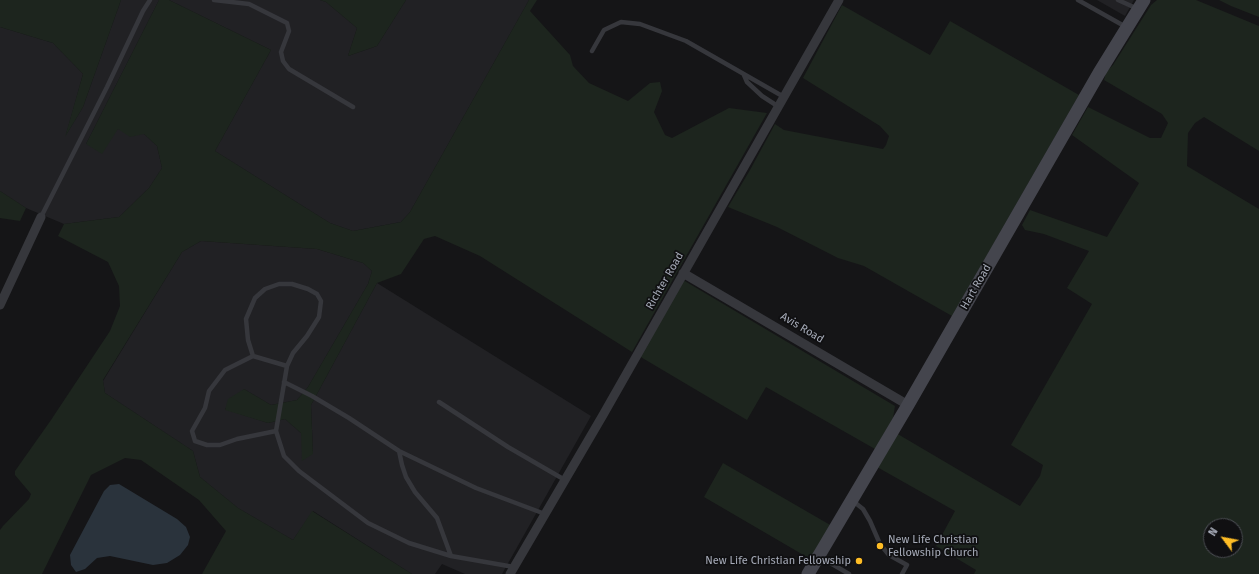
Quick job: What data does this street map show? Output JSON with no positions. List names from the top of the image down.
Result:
{
  "streets": {
    "street": ["Richter Road", "Hart Road", "Avis Road"]
  },
  "crossings": [
    ["Richter Road", "Avis Road"],
    ["Hart Road", "Avis Road"]
  ],
  "places": ["New Life Christian Fellowship Church", "New Life Christian Fellowship"],
  "north": "top left"
}
